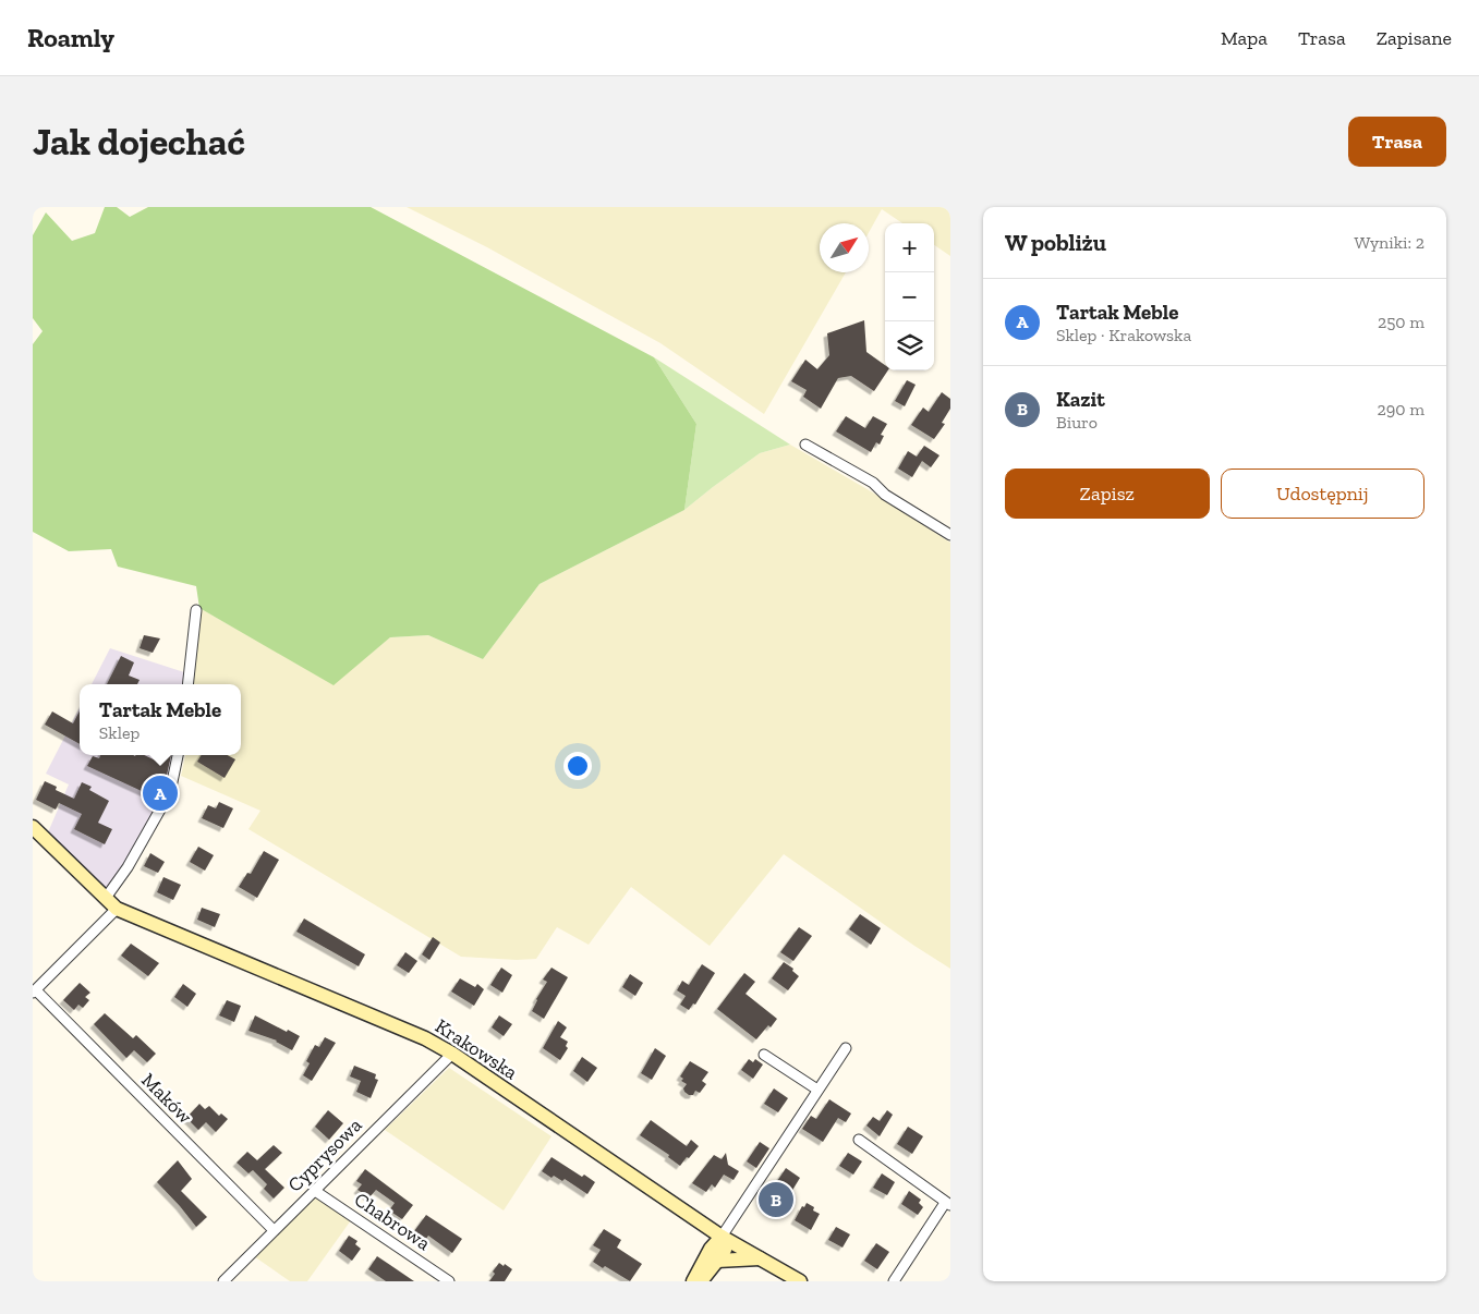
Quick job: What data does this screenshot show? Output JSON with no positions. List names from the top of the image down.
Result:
{
  "streets": {
    "street": [
      "Krakowska",
      "Maków",
      "Cyprysowa",
      "Chabrowa"
    ]
  },
  "crossings": [
    ["Krakowska", "Cyprysowa"],
    ["Maków", "Cyprysowa"],
    ["Cyprysowa", "Chabrowa"]
  ],
  "north": "top right",
  "page": {
    "header": "Roamly",
    "nav": ["Mapa", "Trasa", "Zapisane"],
    "buttons": [
      "Trasa",
      ["Zapisz", "Udostępnij"]
    ],
    "title": "Jak dojechać",
    "heading": ["W pobliżu", "Wyniki: 2"],
    "map_buttons": ["+", "−"],
    "list": [
      {
        "mark": "A",
        "name": "Tartak Meble",
        "note": "Sklep · Krakowska",
        "value": "250 m"
      },
      {
        "mark": "B",
        "name": "Kazit",
        "note": "Biuro",
        "value": "290 m"
      }
    ],
    "popup": ["Tartak Meble", "Sklep"],
    "pins": ["A", "B"]
  }
}
